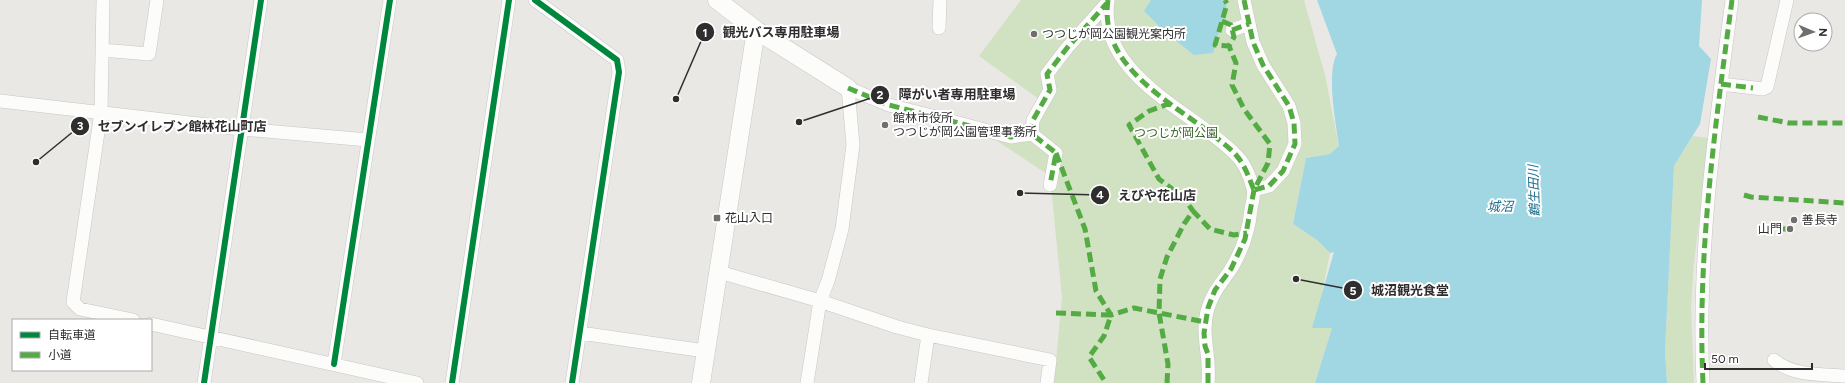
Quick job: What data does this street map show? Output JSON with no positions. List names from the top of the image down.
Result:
{
  "water": ["鶴生田川", "城沼"],
  "parks": ["つつじが岡公園"],
  "places": {
    "other": [
      "つつじが岡公園観光案内所",
      "観光バス専用駐車場",
      "障がい者専用駐車場",
      "館林市役所 つつじが岡公園管理事務所",
      "セブンイレブン館林花山町店",
      "えびや花山店",
      "善長寺",
      "山門",
      "城沼観光食堂"
    ],
    "transit": ["花山入口"]
  },
  "legend": ["自転車道", "小道"],
  "scale_bar": "50 m",
  "north": "right"
}
